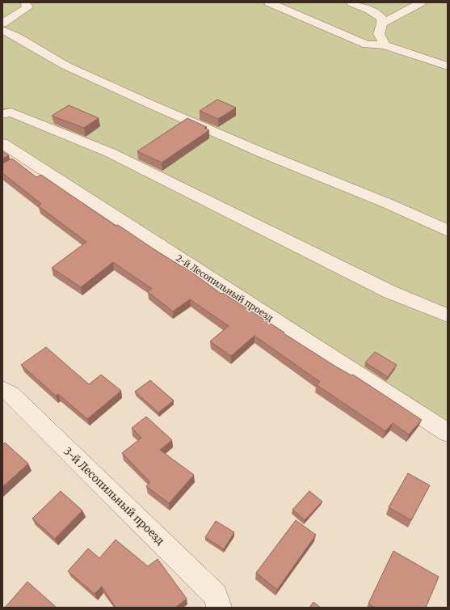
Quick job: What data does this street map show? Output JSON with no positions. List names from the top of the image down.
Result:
{
  "streets": {
    "street": ["2-й Лесопильный проезд", "3-й Лесопильный проезд"]
  }
}
